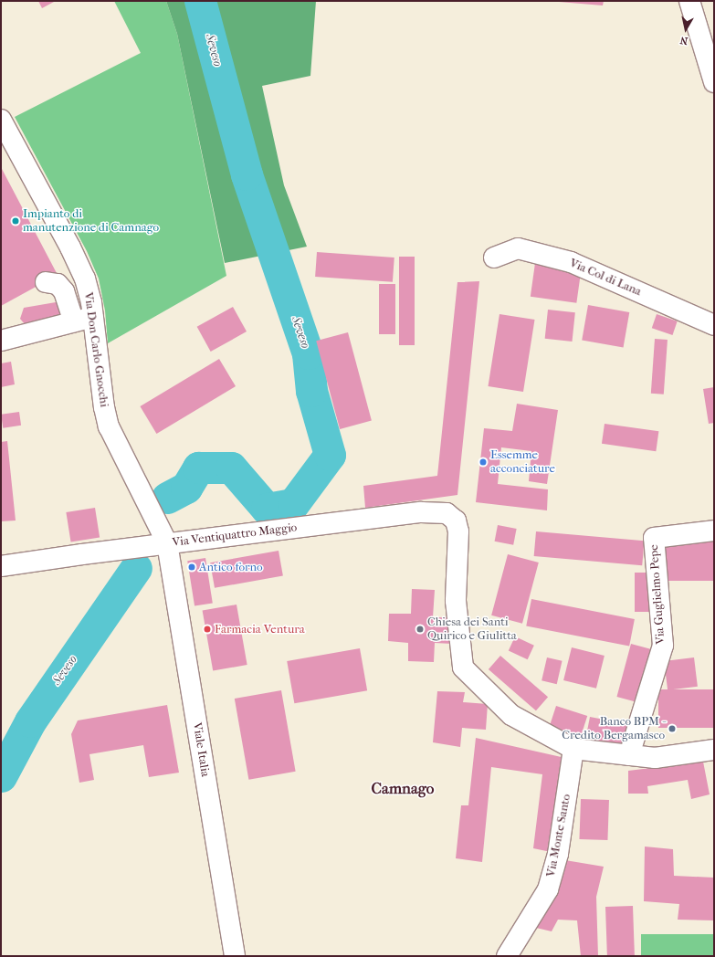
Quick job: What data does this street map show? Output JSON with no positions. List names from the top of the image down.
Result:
{
  "streets": {
    "street": [
      "Via Col di Lana",
      "Via Don Carlo Gnocchi",
      "Via Ventiquattro Maggio",
      "Via Guglielmo Pepe",
      "Viale Italia",
      "Via Monte Santo"
    ]
  },
  "crossings": [
    ["Via Don Carlo Gnocchi", "Via Ventiquattro Maggio"],
    ["Via Don Carlo Gnocchi", "Viale Italia"],
    ["Via Ventiquattro Maggio", "Viale Italia"],
    ["Via Ventiquattro Maggio", "Via Monte Santo"]
  ],
  "districts": ["Camnago"],
  "water": ["Seveso"],
  "places": [
    "Impianto di manutenzione di Camnago",
    "Essemme acconciature",
    "Antico forno",
    "Farmacia Ventura",
    "Chiesa dei Santi Quirico e Giulitta",
    "Banco BPM - Credito Bergamasco"
  ],
  "north": "bottom"
}
